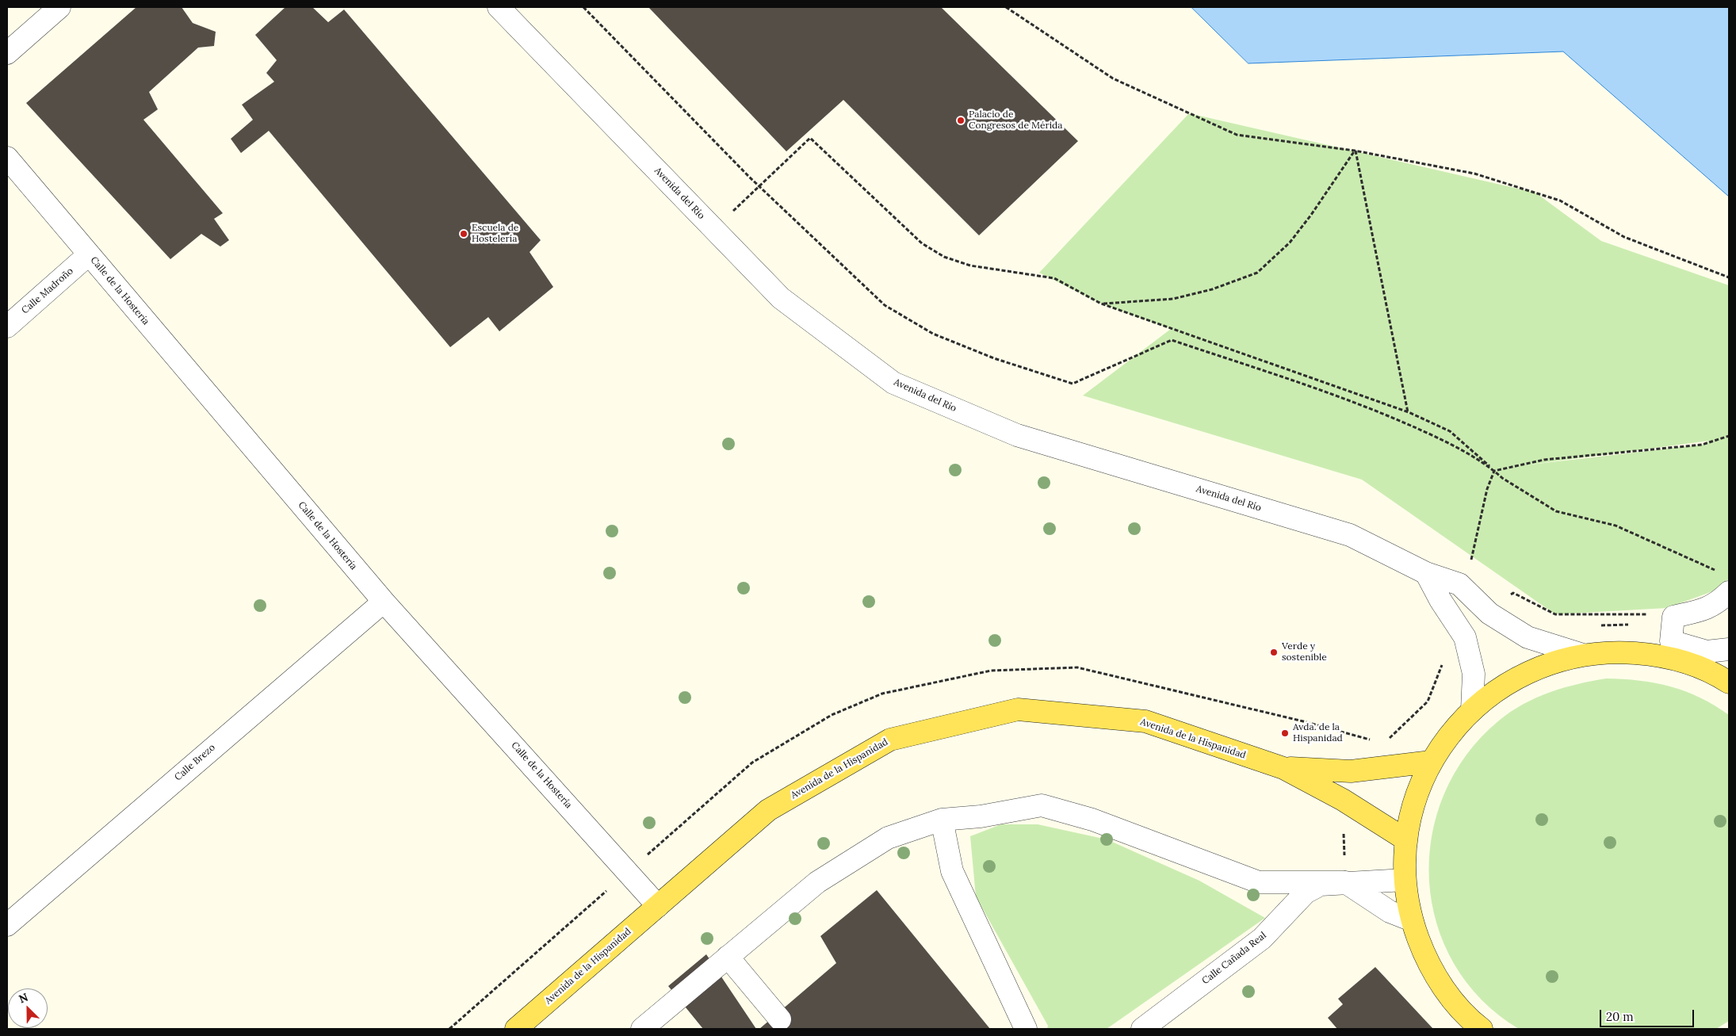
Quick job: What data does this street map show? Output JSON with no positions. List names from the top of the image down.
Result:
{
  "streets": {
    "main road": ["Avenida de la Hispanidad"],
    "street": [
      "Avenida del Río",
      "Calle Madroño",
      "Calle de la Hostería",
      "Calle Brezo",
      "Calle Cañada Real"
    ]
  },
  "crossings": [
    ["Calle Madroño", "Calle de la Hostería"],
    ["Calle de la Hostería", "Avenida de la Hispanidad"],
    ["Calle de la Hostería", "Calle Brezo"]
  ],
  "places": [
    "Palacio de Congresos de Mérida",
    "Escuela de Hostelería",
    "Verde y sostenible",
    "Avda. de la Hispanidad"
  ],
  "scale_bar": "20 m",
  "north": "top left"
}
